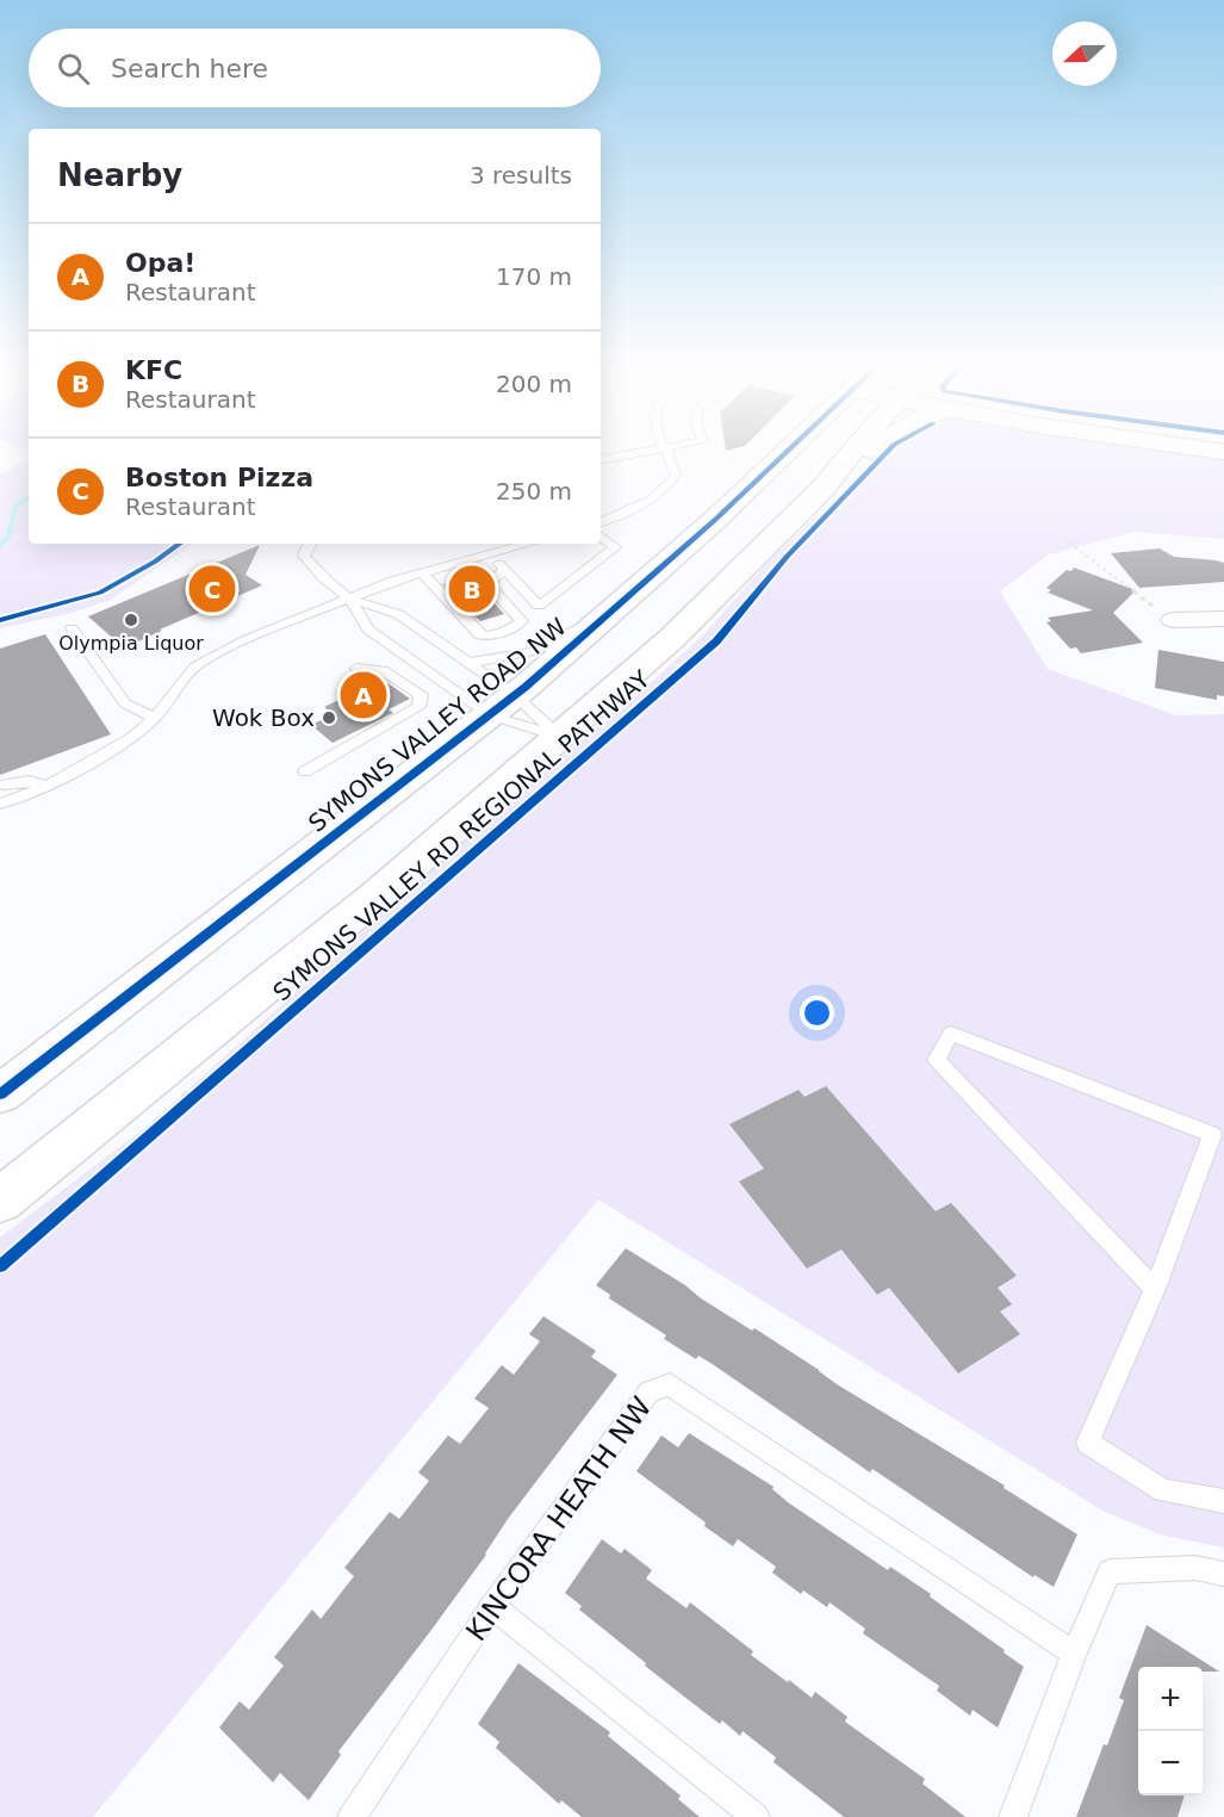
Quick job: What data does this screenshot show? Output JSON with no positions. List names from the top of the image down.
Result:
{
  "streets": {
    "main road": ["SYMONS VALLEY ROAD NW"],
    "lane": ["KINCORA HEATH NW"],
    "cycle path": ["SYMONS VALLEY RD REGIONAL PATHWAY"]
  },
  "places": ["Olympia Liquor", "Wok Box"],
  "north": "left",
  "page": {
    "search": "Search here",
    "heading": ["Nearby", "3 results"],
    "list": [
      {
        "mark": "A",
        "name": "Opa!",
        "note": "Restaurant",
        "value": "170 m"
      },
      {
        "mark": "B",
        "name": "KFC",
        "note": "Restaurant",
        "value": "200 m"
      },
      {
        "mark": "C",
        "name": "Boston Pizza",
        "note": "Restaurant",
        "value": "250 m"
      }
    ],
    "pins": ["B", "C", "A"],
    "map_buttons": ["+", "−"]
  }
}
